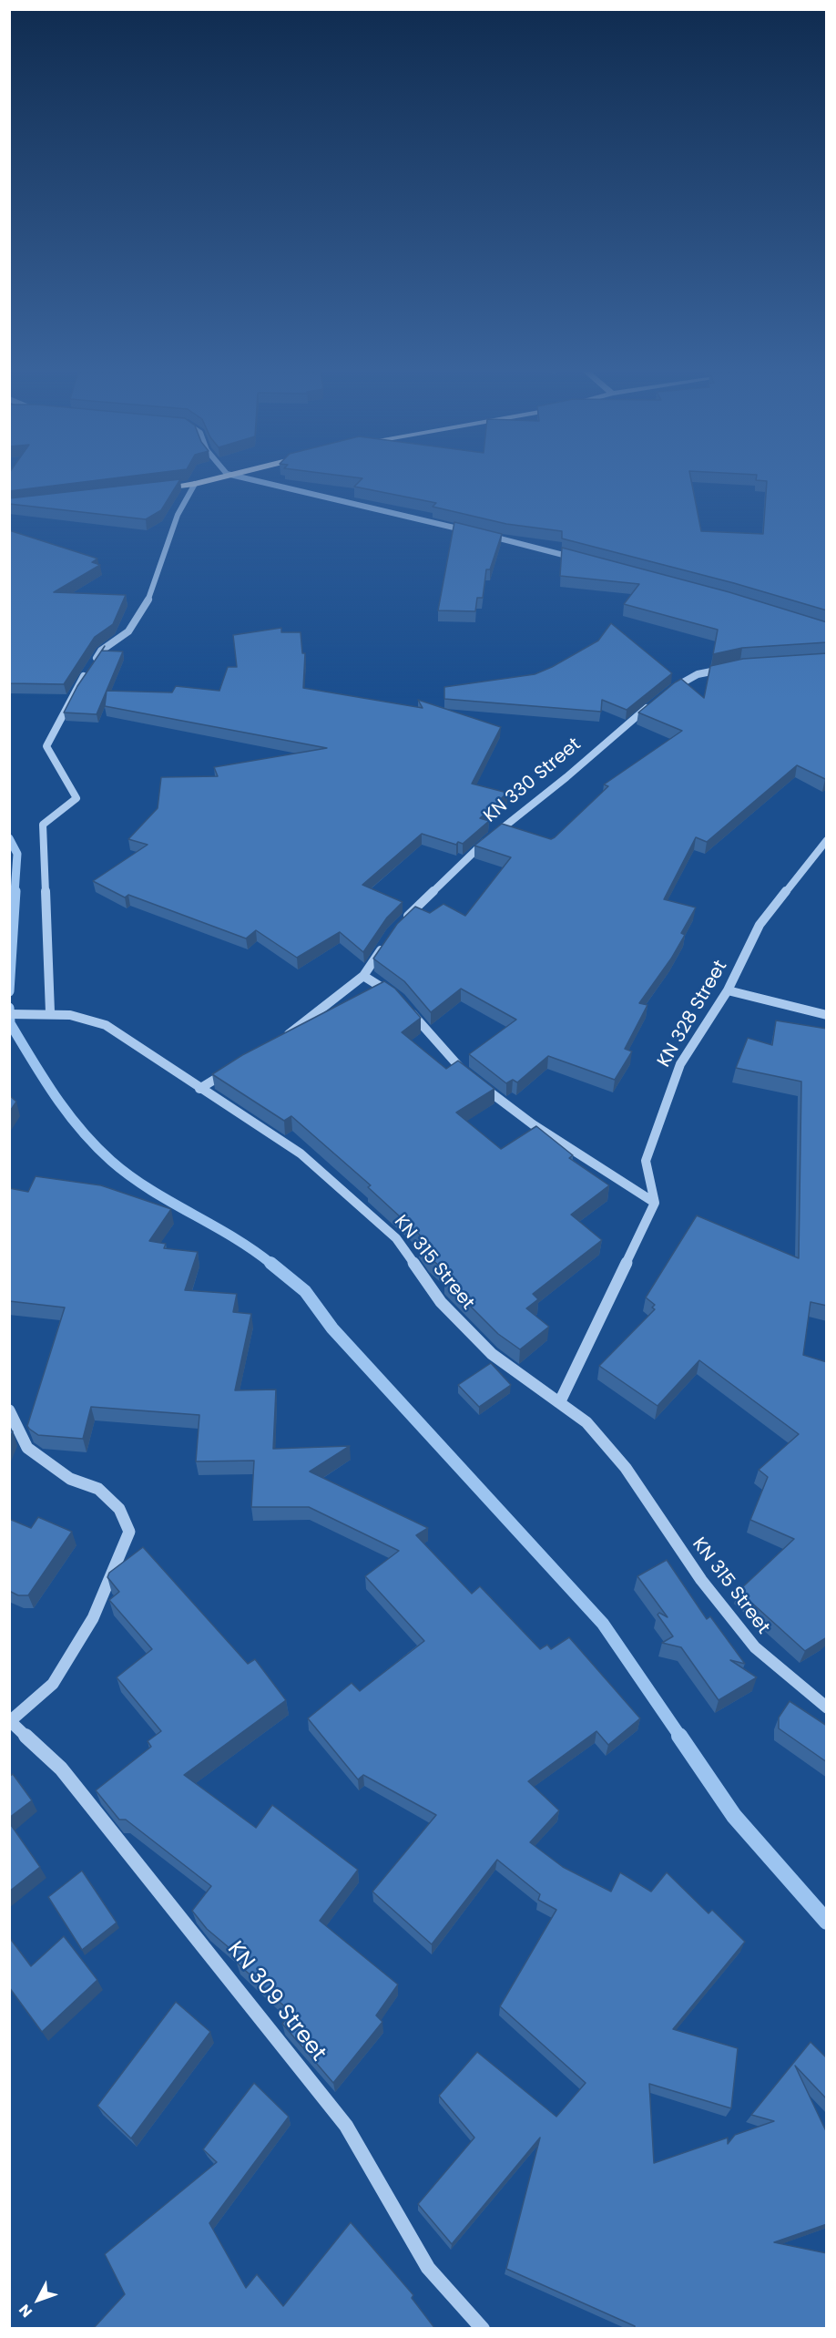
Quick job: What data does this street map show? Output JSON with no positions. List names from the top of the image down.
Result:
{
  "streets": {
    "street": [
      "KN 330 Street",
      "KN 328 Street",
      "KN 315 Street",
      "KN 309 Street"
    ]
  },
  "north": "bottom left"
}
